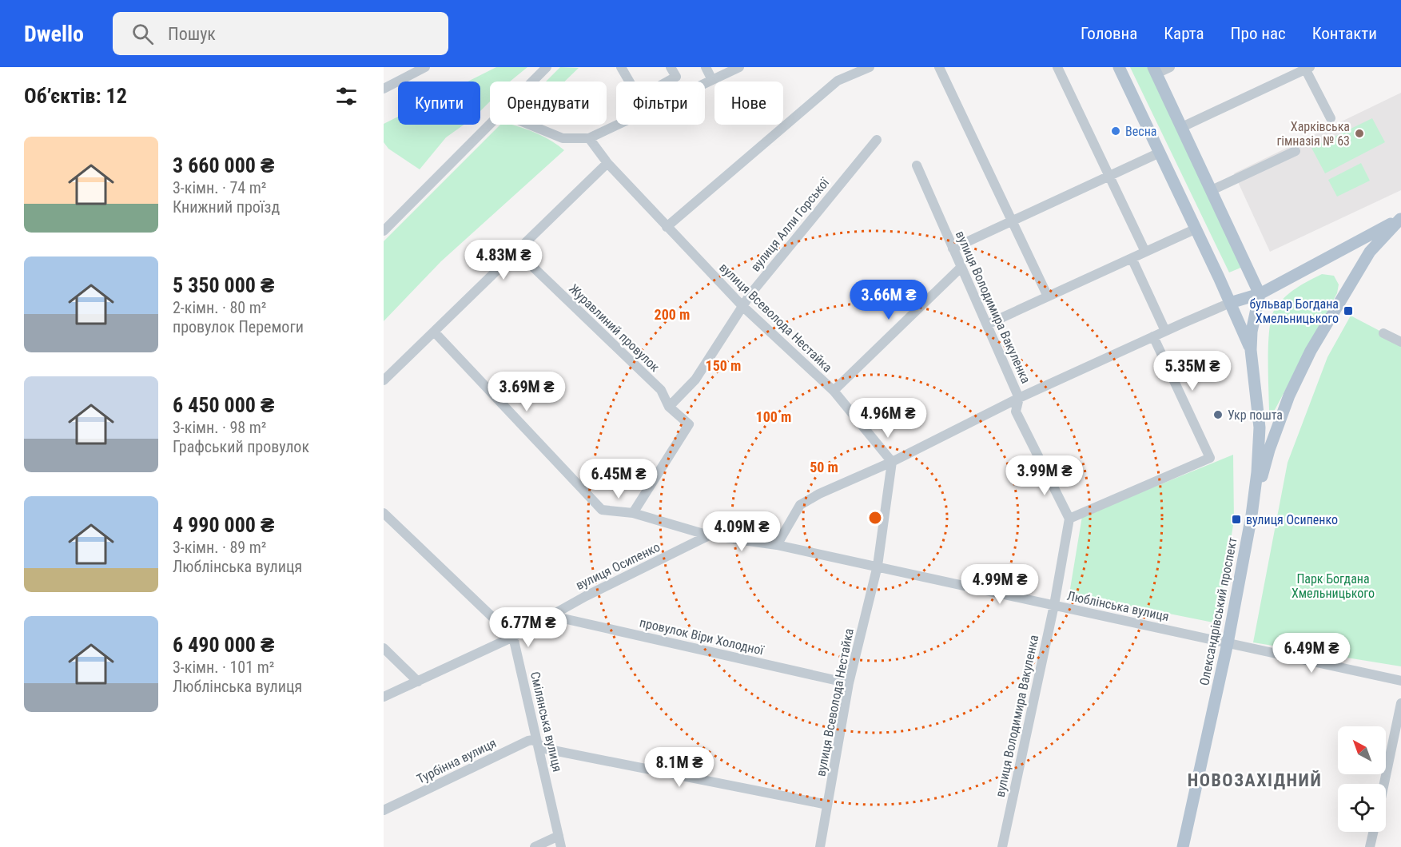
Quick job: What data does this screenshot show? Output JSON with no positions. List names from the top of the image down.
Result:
{
  "streets": {
    "main road": ["Олександрівський проспект"],
    "street": [
      "вулиця Алли Горської",
      "вулиця Володимира Вакуленка",
      "вулиця Всеволода Нестайка",
      "Журавлиний провулок",
      "вулиця Осипенко",
      "Люблінська вулиця",
      "провулок Віри Холодної",
      "Смілянська вулиця",
      "Турбінна вулиця"
    ]
  },
  "crossings": [
    ["вулиця Алли Горської", "вулиця Всеволода Нестайка"],
    ["вулиця Алли Горської", "Журавлиний провулок"],
    ["вулиця Володимира Вакуленка", "Люблінська вулиця"],
    ["вулиця Всеволода Нестайка", "Люблінська вулиця"],
    ["вулиця Всеволода Нестайка", "провулок Віри Холодної"],
    ["вулиця Всеволода Нестайка", "Турбінна вулиця"],
    ["вулиця Осипенко", "Люблінська вулиця"],
    ["вулиця Осипенко", "провулок Віри Холодної"],
    ["вулиця Осипенко", "Смілянська вулиця"],
    ["Люблінська вулиця", "Олександрівський проспект"],
    ["Смілянська вулиця", "Турбінна вулиця"]
  ],
  "districts": ["НОВОЗАХІДНИЙ"],
  "parks": ["Парк Богдана Хмельницького"],
  "places": {
    "other": ["Весна", "Харківська гімназія № 63", "Укр пошта"],
    "transit": ["бульвар Богдана Хмельницького", "вулиця Осипенко"]
  },
  "north": "top left",
  "page": {
    "header": "Dwello",
    "search": "Пошук",
    "nav": [
      "Головна",
      "Карта",
      "Про нас",
      "Контакти"
    ],
    "heading": "Об’єктів: 12",
    "chip": [
      "Купити",
      "Орендувати",
      "Фільтри",
      "Нове"
    ],
    "list": [
      {
        "name": "3 660 000 ₴",
        "note": "3-кімн. · 74 m² · Книжний проїзд"
      },
      {
        "name": "5 350 000 ₴",
        "note": "2-кімн. · 80 m² · провулок Перемоги"
      },
      {
        "name": "6 450 000 ₴",
        "note": "3-кімн. · 98 m² · Графський провулок"
      },
      {
        "name": "4 990 000 ₴",
        "note": "3-кімн. · 89 m² · Люблінська вулиця"
      },
      {
        "name": "6 490 000 ₴",
        "note": "3-кімн. · 101 m² · Люблінська вулиця"
      }
    ],
    "price": [
      "4.83M ₴",
      "3.66M ₴",
      "5.35M ₴",
      "3.69M ₴",
      "4.96M ₴",
      "3.99M ₴",
      "6.45M ₴",
      "4.09M ₴",
      "4.99M ₴",
      "6.77M ₴",
      "6.49M ₴",
      "8.1M ₴"
    ]
  },
  "rings": [
    "200 m",
    "150 m",
    "100 m",
    "50 m"
  ]
}
